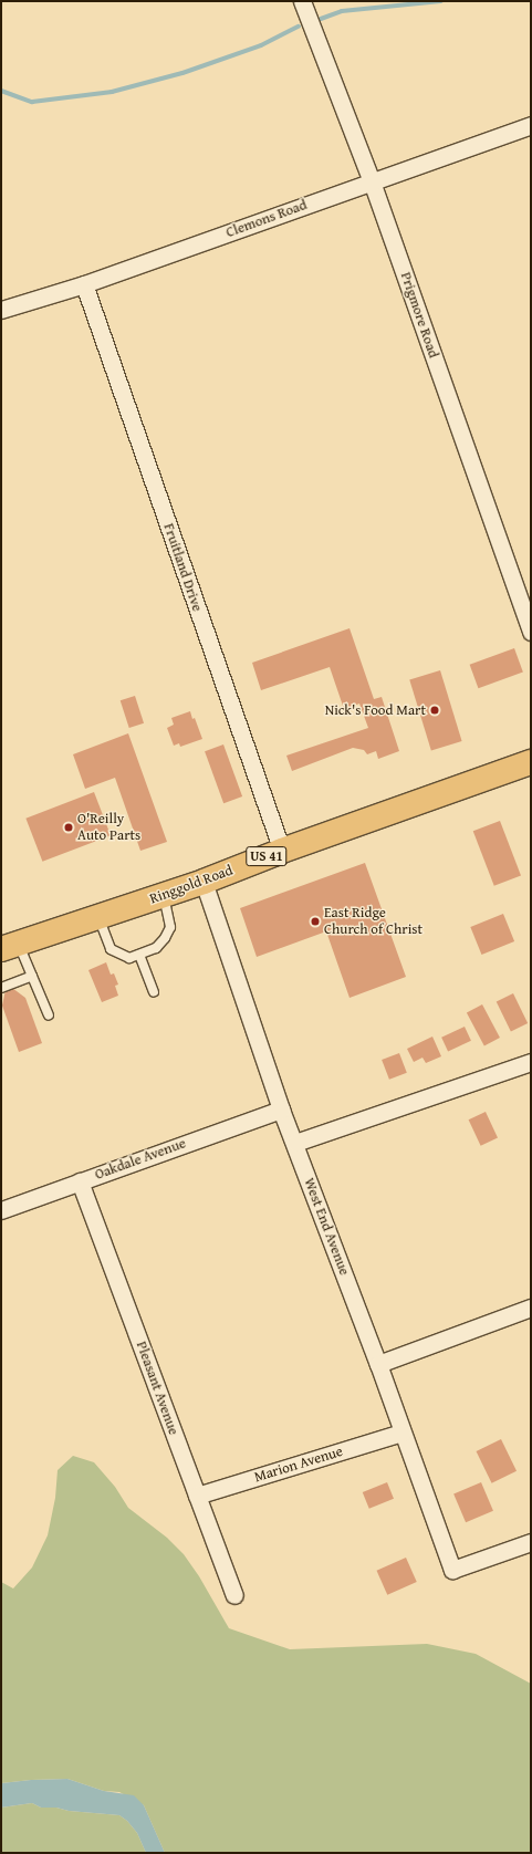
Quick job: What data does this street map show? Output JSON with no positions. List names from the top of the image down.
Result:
{
  "streets": {
    "main road": ["US 41", "Ringgold Road"],
    "street": [
      "Clemons Road",
      "Prigmore Road",
      "Fruitland Drive",
      "Oakdale Avenue",
      "West End Avenue",
      "Pleasant Avenue",
      "Marion Avenue"
    ]
  },
  "crossings": [
    ["Clemons Road", "Prigmore Road"],
    ["Clemons Road", "Fruitland Drive"],
    ["Fruitland Drive", "Ringgold Road"],
    ["Ringgold Road", "West End Avenue"],
    ["Oakdale Avenue", "West End Avenue"],
    ["Oakdale Avenue", "Pleasant Avenue"],
    ["West End Avenue", "Marion Avenue"],
    ["Pleasant Avenue", "Marion Avenue"]
  ],
  "places": ["Nick's Food Mart", "O'Reilly Auto Parts", "East Ridge Church of Christ"]
}
